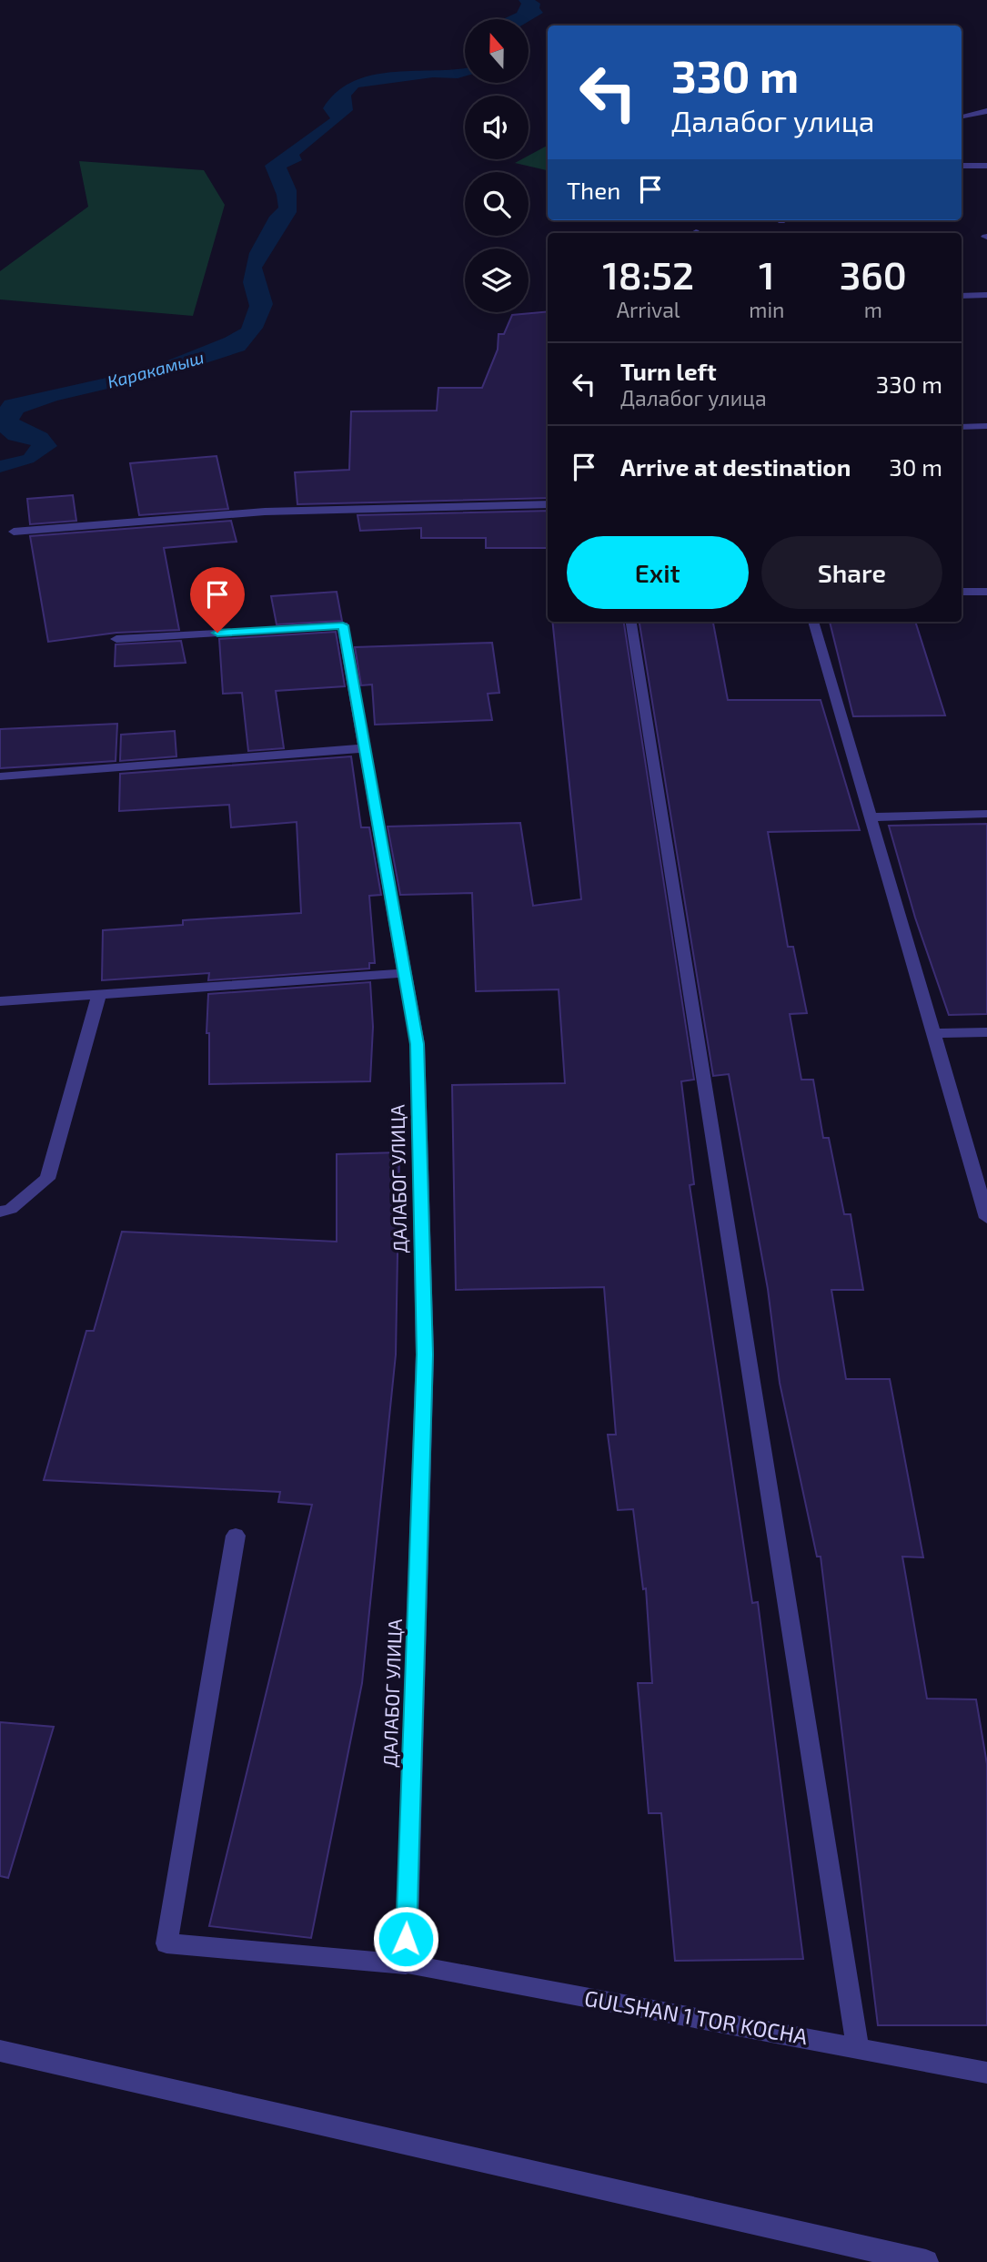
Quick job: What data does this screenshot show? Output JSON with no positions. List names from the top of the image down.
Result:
{
  "streets": {
    "street": ["ДАЛАБОГ УЛИЦА", "GULSHAN 1 TOR KOCHA"]
  },
  "crossings": [
    ["ДАЛАБОГ УЛИЦА", "GULSHAN 1 TOR KOCHA"]
  ],
  "water": ["Каракамыш"],
  "north": "top",
  "page": {
    "turn": ["330 m", "Далабог улица"],
    "then": "Then",
    "eta": [
      "18:52",
      "Arrival",
      "1",
      "min",
      "360",
      "m"
    ],
    "list": [
      {
        "name": "Turn left",
        "note": "Далабог улица",
        "value": "330 m"
      },
      {
        "name": "Arrive at destination",
        "value": "30 m"
      }
    ],
    "buttons": ["Exit", "Share"]
  }
}
